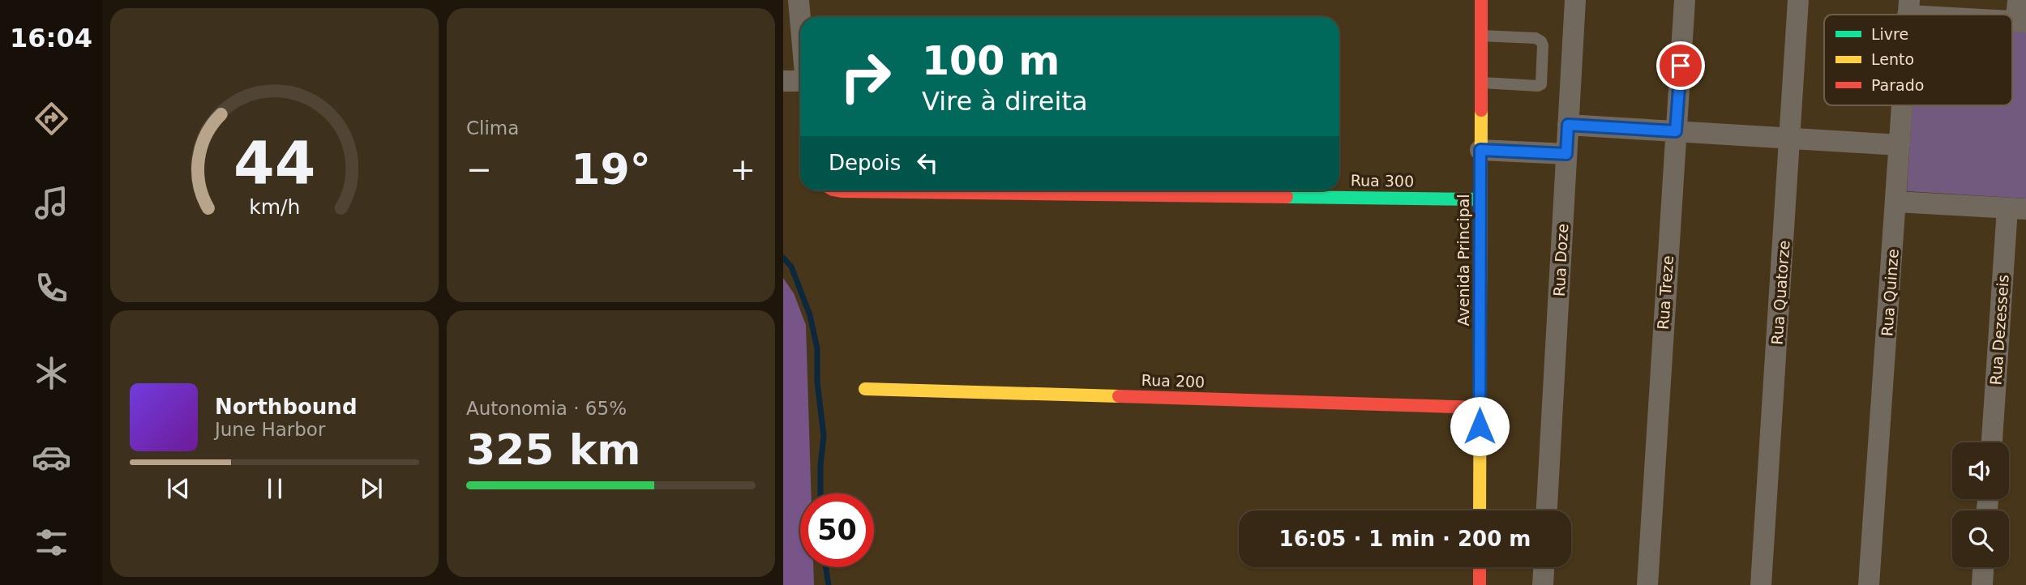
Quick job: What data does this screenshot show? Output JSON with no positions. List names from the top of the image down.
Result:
{
  "streets": {
    "street": [
      "Rua 300",
      "Avenida Principal",
      "Rua Doze",
      "Rua Treze",
      "Rua Quatorze",
      "Rua Quinze",
      "Rua Dezesseis",
      "Rua 200"
    ]
  },
  "crossings": [
    ["Rua 300", "Avenida Principal"],
    ["Avenida Principal", "Rua 200"]
  ],
  "legend": ["Livre", "Lento", "Parado"],
  "page": {
    "tabs": "16:04",
    "tile": [
      "Clima",
      ["Autonomia · 65%", "325 km"]
    ],
    "turn": ["100 m", "Vire à direita"],
    "then": "Depois",
    "heat": ["−", "19°", "+"],
    "song": ["Northbound", "June Harbor"],
    "limit": "50",
    "trip": "16:05 · 1 min · 200 m",
    "gauge": ["44", "km/h"]
  }
}
